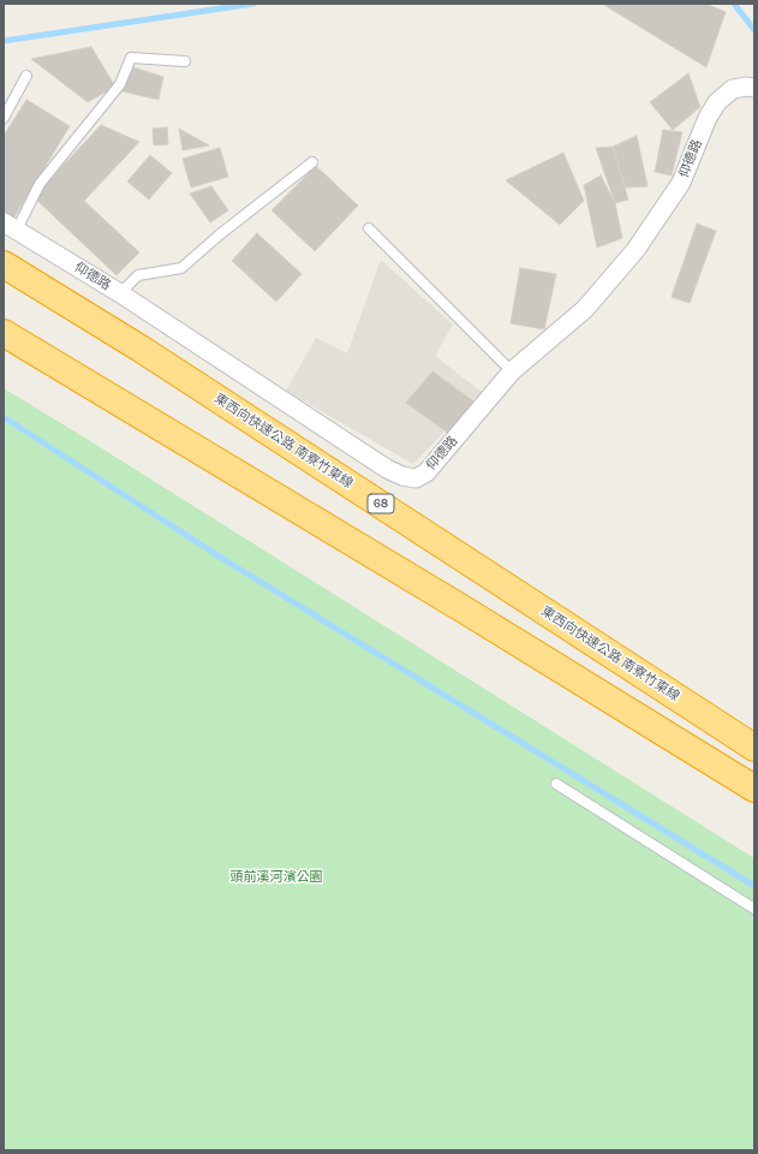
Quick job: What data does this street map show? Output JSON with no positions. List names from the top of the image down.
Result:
{
  "streets": {
    "highway": ["東西向快速公路 南寮竹東線", "68"],
    "street": ["仰德路"]
  },
  "parks": ["頭前溪河濱公園"]
}
